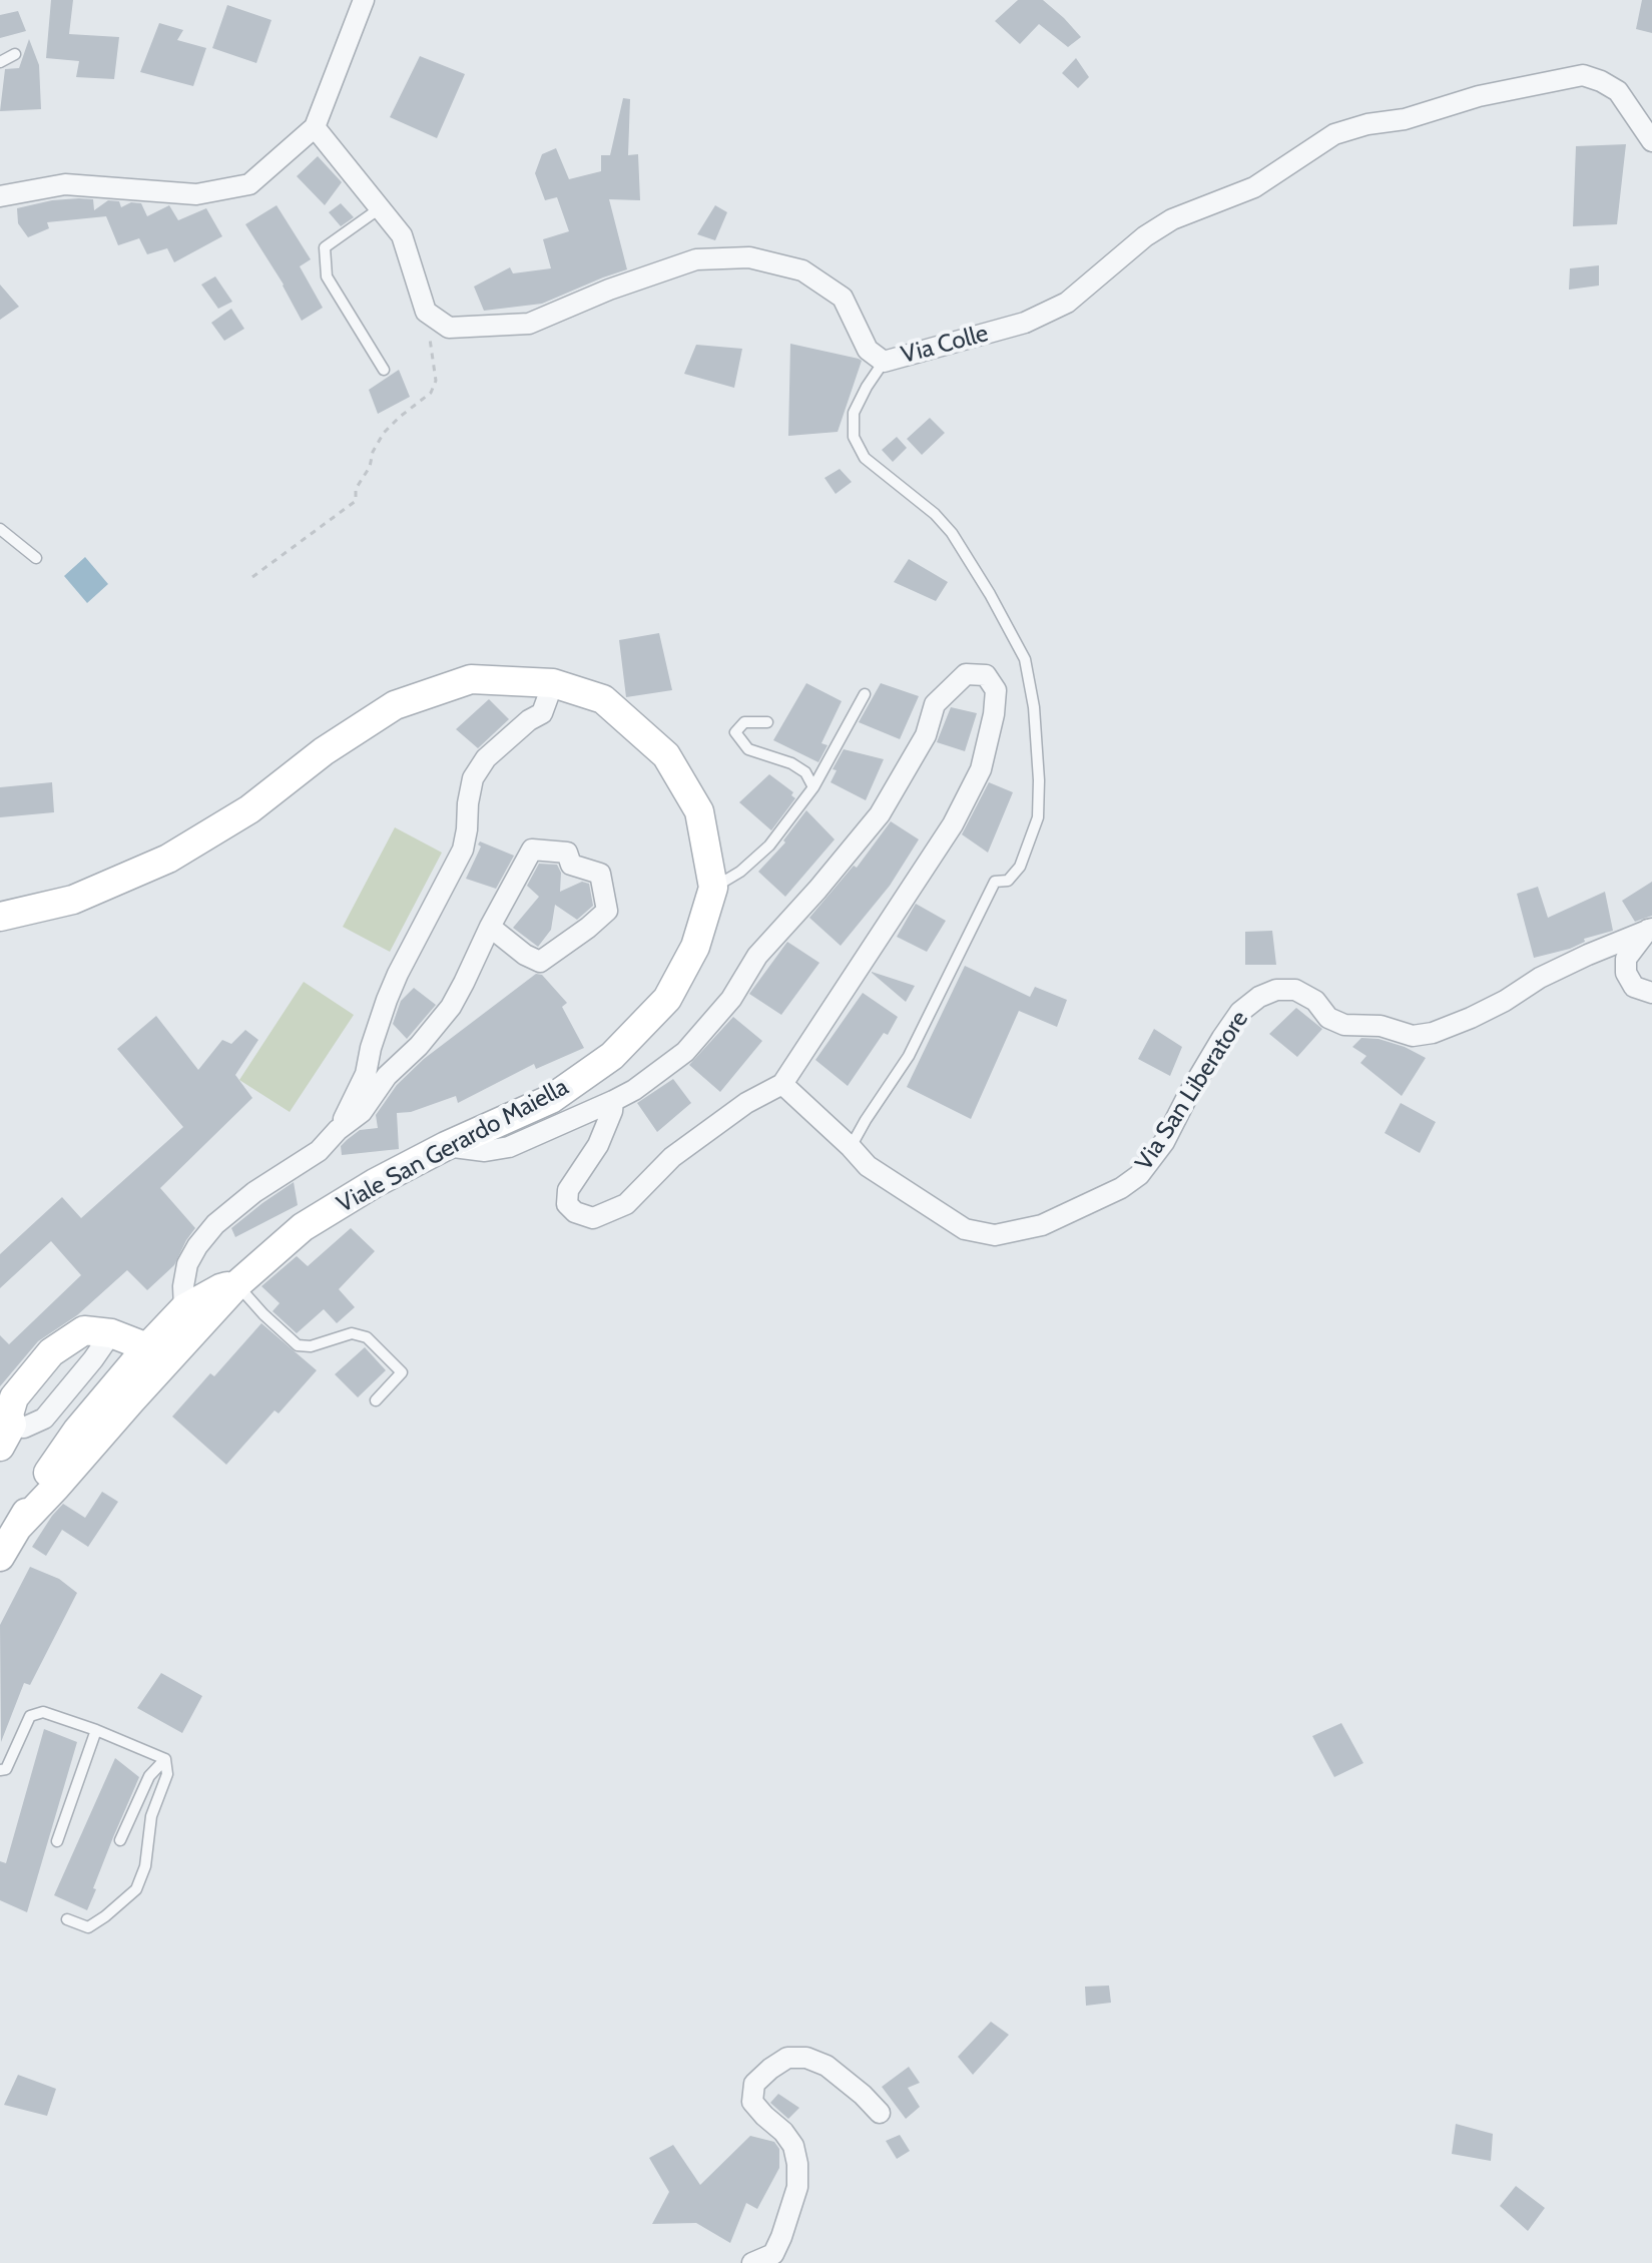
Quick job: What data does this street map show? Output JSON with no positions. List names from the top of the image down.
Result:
{
  "streets": {
    "main road": ["Viale San Gerardo Maiella"],
    "street": ["Via Colle", "Via San Liberatore"]
  }
}
